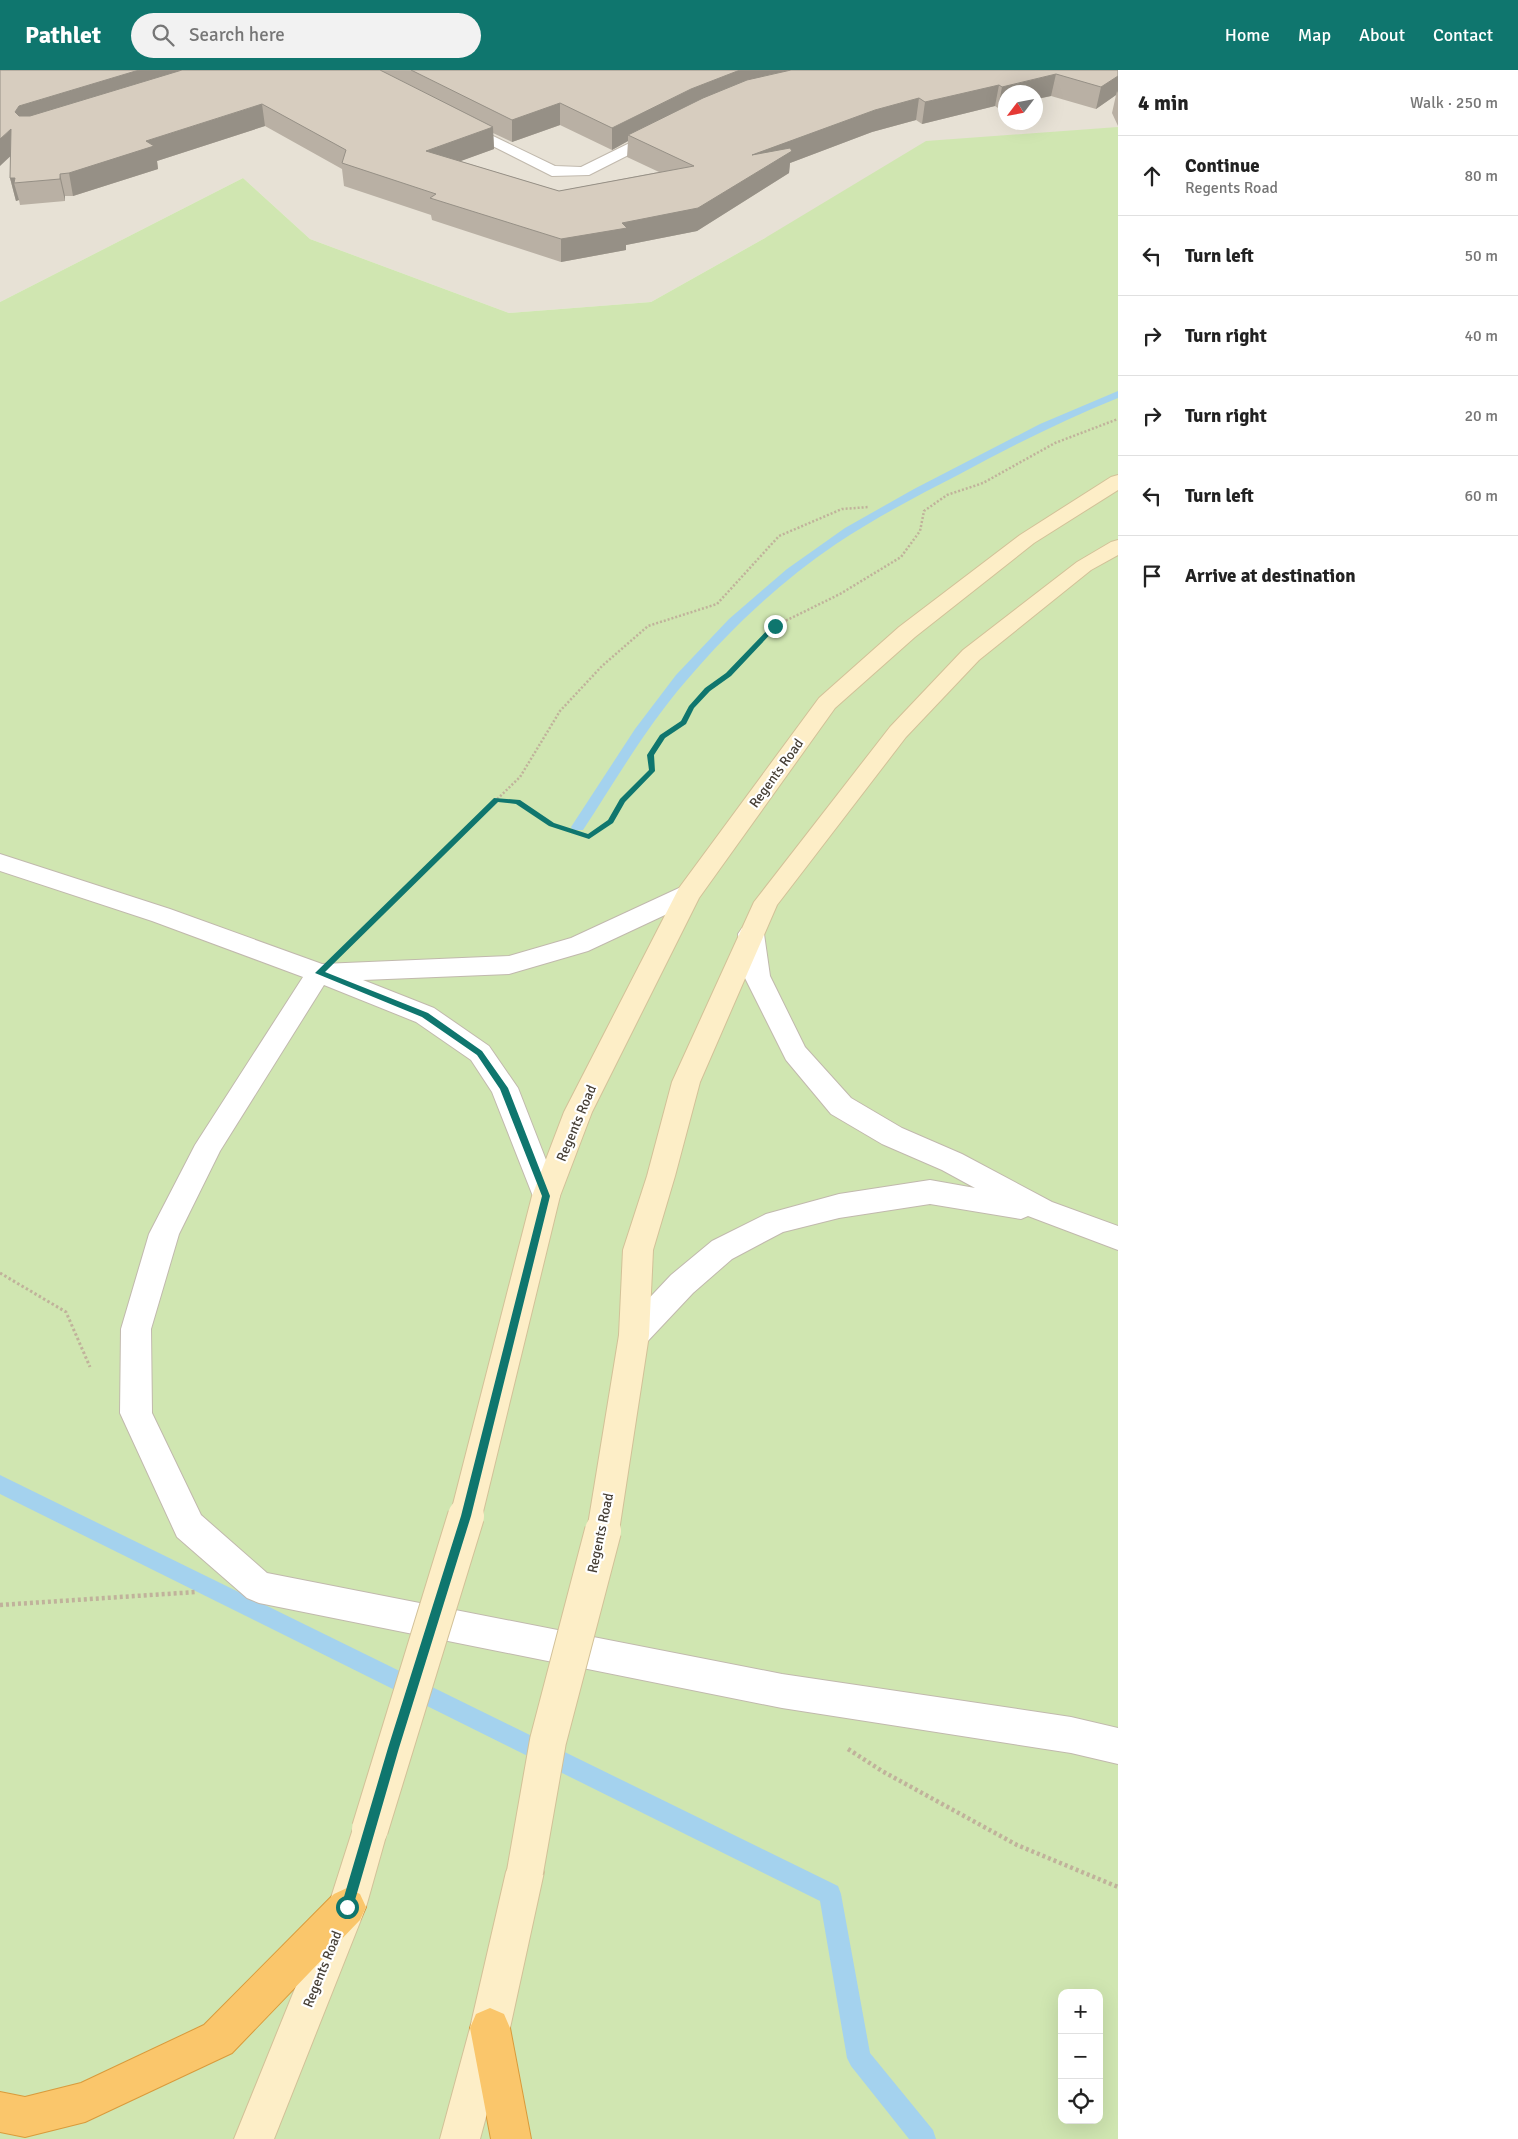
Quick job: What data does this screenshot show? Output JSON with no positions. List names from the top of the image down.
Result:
{
  "streets": {
    "main road": ["Regents Road"]
  },
  "north": "bottom left",
  "page": {
    "header": "Pathlet",
    "search": "Search here",
    "nav": [
      "Home",
      "Map",
      "About",
      "Contact"
    ],
    "heading": ["4 min", "Walk · 250 m"],
    "list": [
      ["Continue", "Regents Road", "80 m"],
      ["Turn left", "50 m"],
      ["Turn right", "40 m"],
      ["Turn right", "20 m"],
      ["Turn left", "60 m"],
      "Arrive at destination"
    ],
    "map_buttons": ["+", "−"]
  }
}
